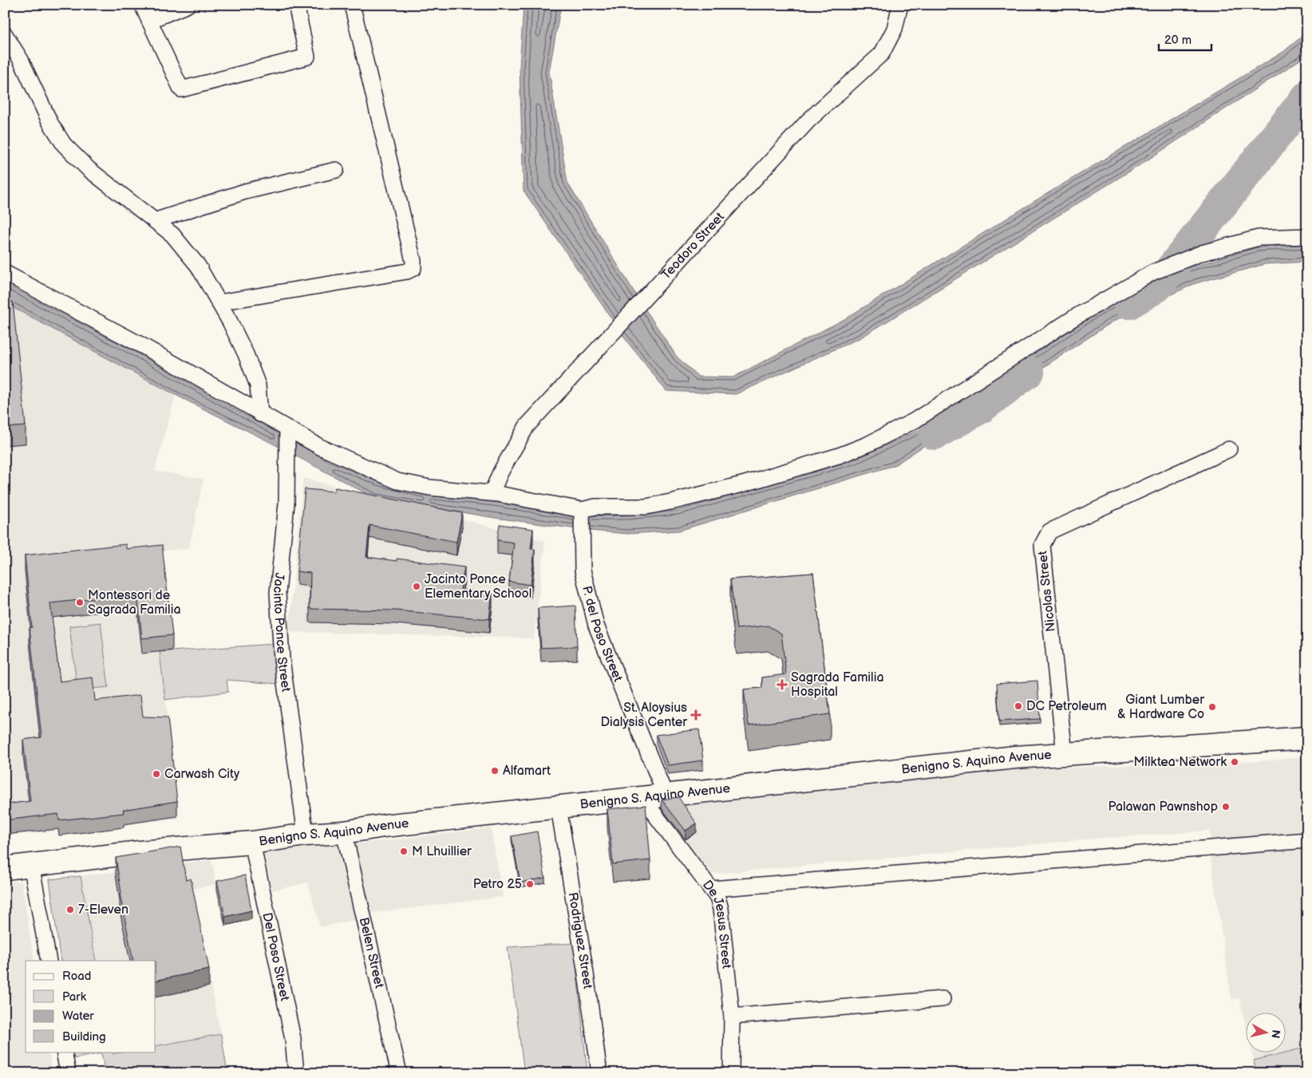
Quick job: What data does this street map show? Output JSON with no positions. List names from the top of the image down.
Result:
{
  "streets": {
    "main road": ["Benigno S. Aquino Avenue"],
    "street": [
      "Teodoro Street",
      "Nicolas Street",
      "Jacinto Ponce Street",
      "P. del Poso Street",
      "De Jesus Street",
      "Rodriguez Street",
      "Belen Street",
      "Del Poso Street"
    ]
  },
  "crossings": [
    ["Nicolas Street", "Benigno S. Aquino Avenue"],
    ["Jacinto Ponce Street", "Benigno S. Aquino Avenue"],
    ["P. del Poso Street", "Benigno S. Aquino Avenue"],
    ["Benigno S. Aquino Avenue", "De Jesus Street"],
    ["Benigno S. Aquino Avenue", "Rodriguez Street"],
    ["Benigno S. Aquino Avenue", "Belen Street"],
    ["Benigno S. Aquino Avenue", "Del Poso Street"]
  ],
  "places": {
    "other": [
      "Jacinto Ponce Elementary School",
      "Montessori de Sagrada Familia",
      "DC Petroleum",
      "Giant Lumber & Hardware Co",
      "Milktea Network",
      "Alfamart",
      "Carwash City",
      "Palawan Pawnshop",
      "M Lhuillier",
      "Petro 25",
      "7-Eleven"
    ],
    "health": ["Sagrada Familia Hospital", "St. Aloysius Dialysis Center"]
  },
  "legend": [
    "Road",
    "Park",
    "Water",
    "Building"
  ],
  "scale_bar": "20 m",
  "north": "right"
}
